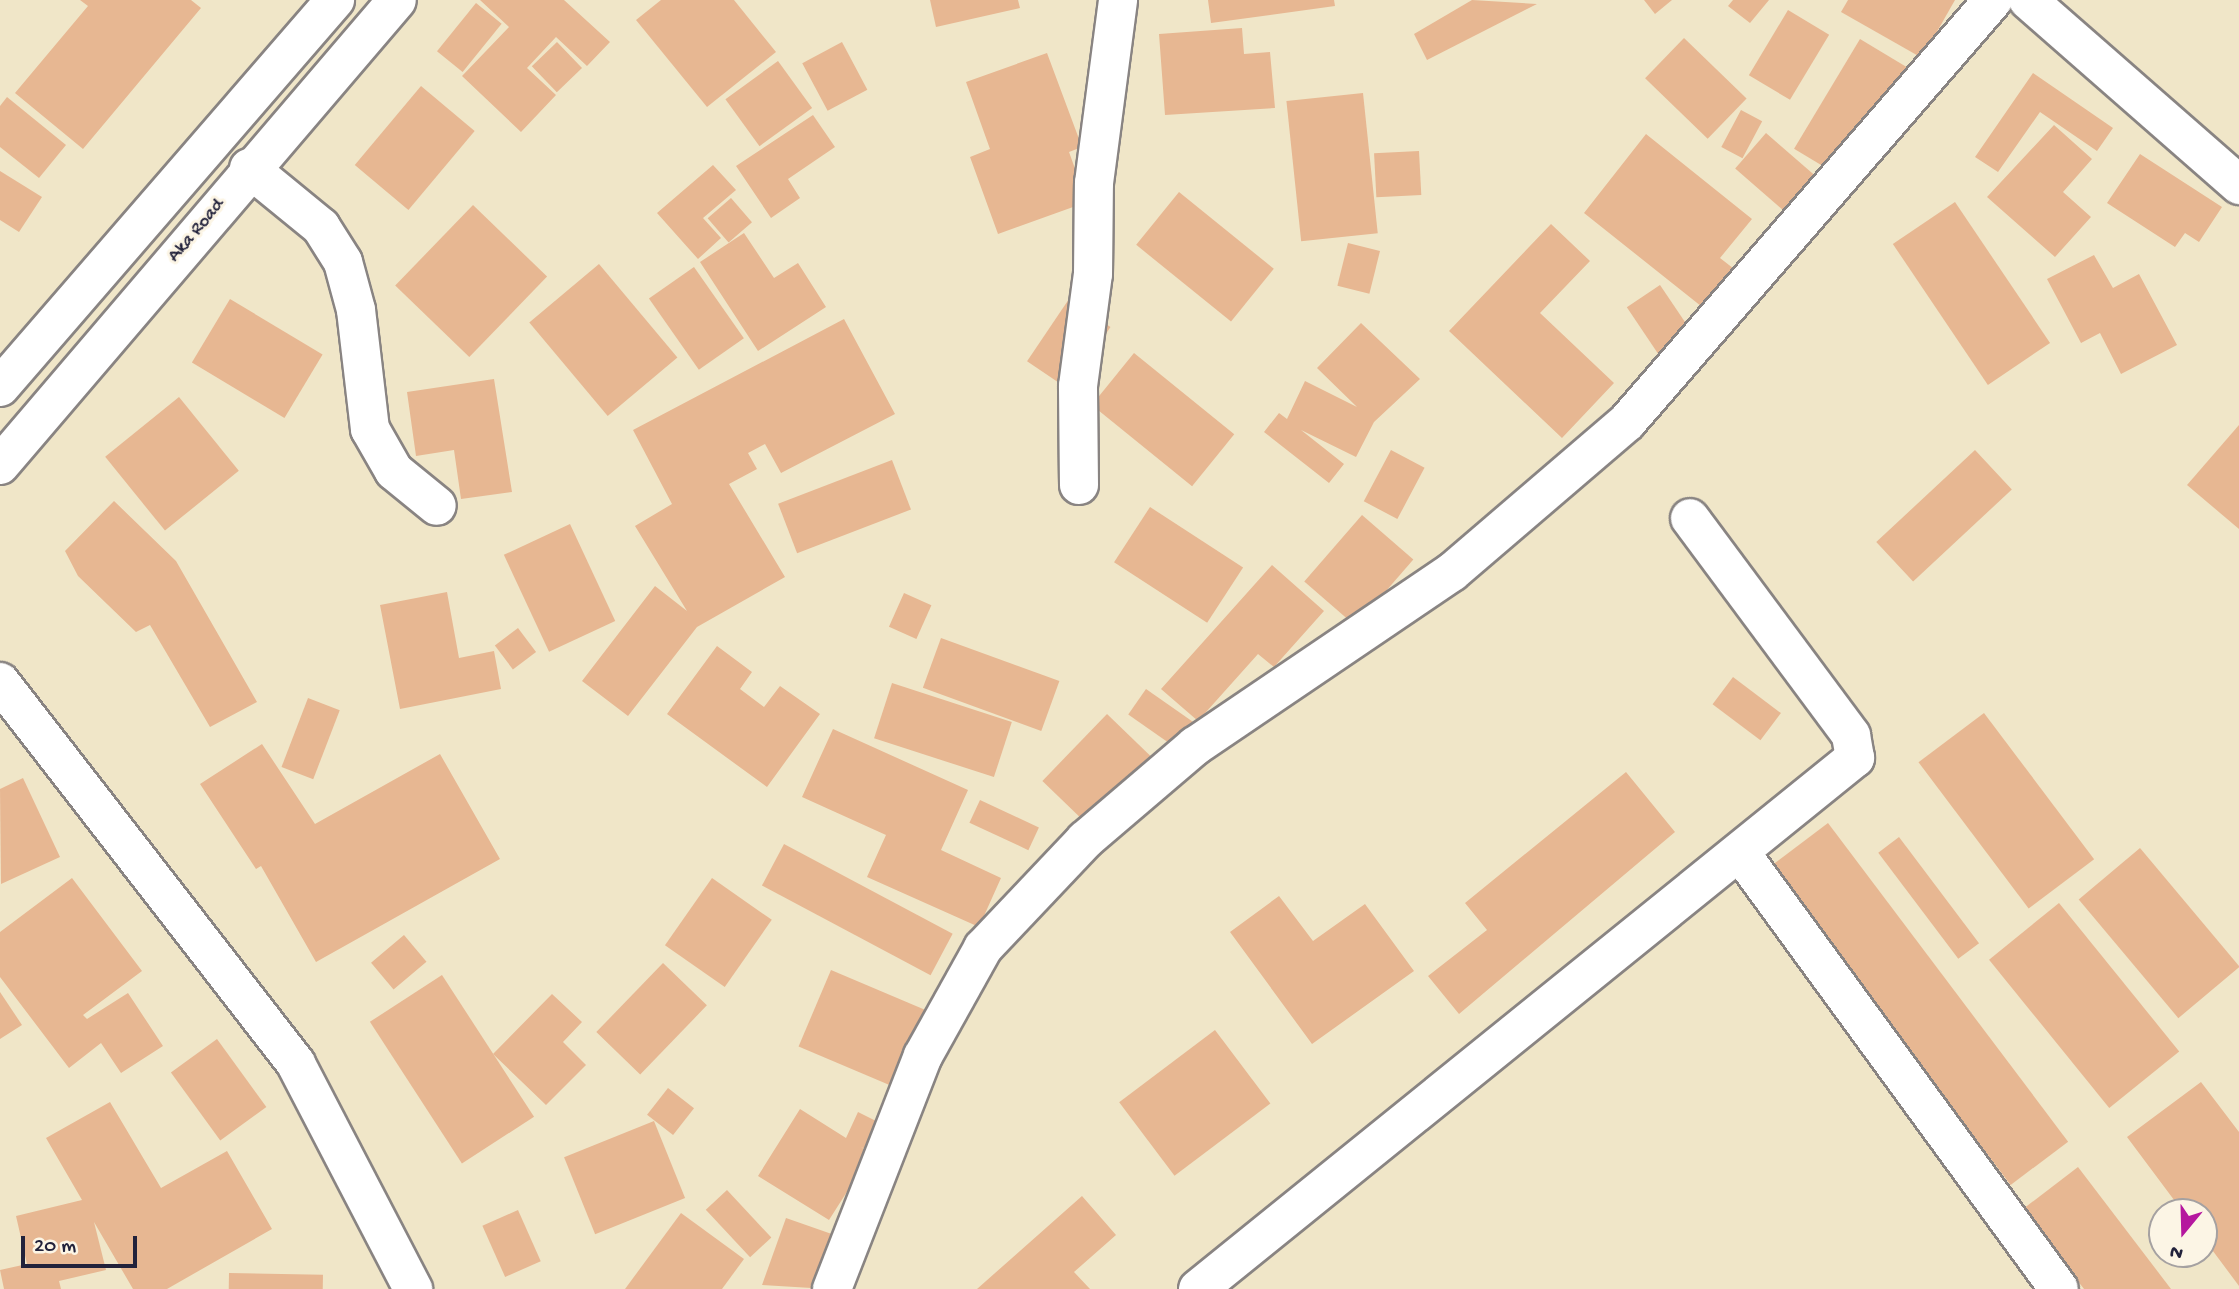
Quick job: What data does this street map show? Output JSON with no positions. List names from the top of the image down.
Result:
{
  "streets": {
    "street": ["Aka Road"]
  },
  "scale_bar": "20 m",
  "north": "bottom"
}
